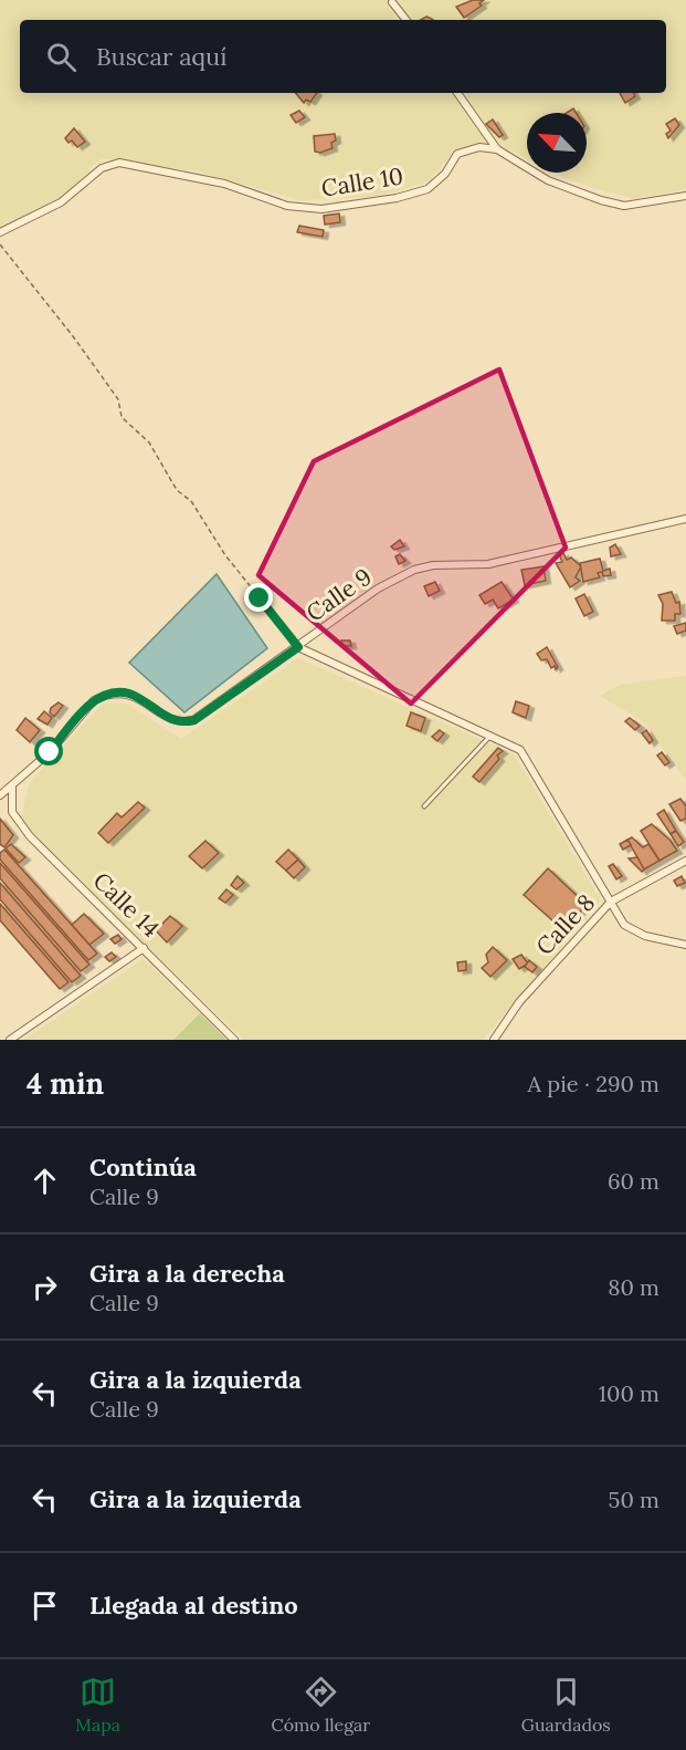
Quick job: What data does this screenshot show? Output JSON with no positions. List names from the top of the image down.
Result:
{
  "streets": {
    "street": [
      "Calle 10",
      "Calle 9",
      "Calle 14",
      "Calle 8"
    ]
  },
  "crossings": [
    ["Calle 9", "Calle 14"]
  ],
  "north": "top left",
  "page": {
    "search": "Buscar aquí",
    "heading": ["4 min", "A pie · 290 m"],
    "list": [
      ["Continúa", "Calle 9", "60 m"],
      ["Gira a la derecha", "Calle 9", "80 m"],
      ["Gira a la izquierda", "Calle 9", "100 m"],
      ["Gira a la izquierda", "50 m"],
      "Llegada al destino"
    ],
    "nav": ["Mapa", "Cómo llegar", "Guardados"]
  }
}
